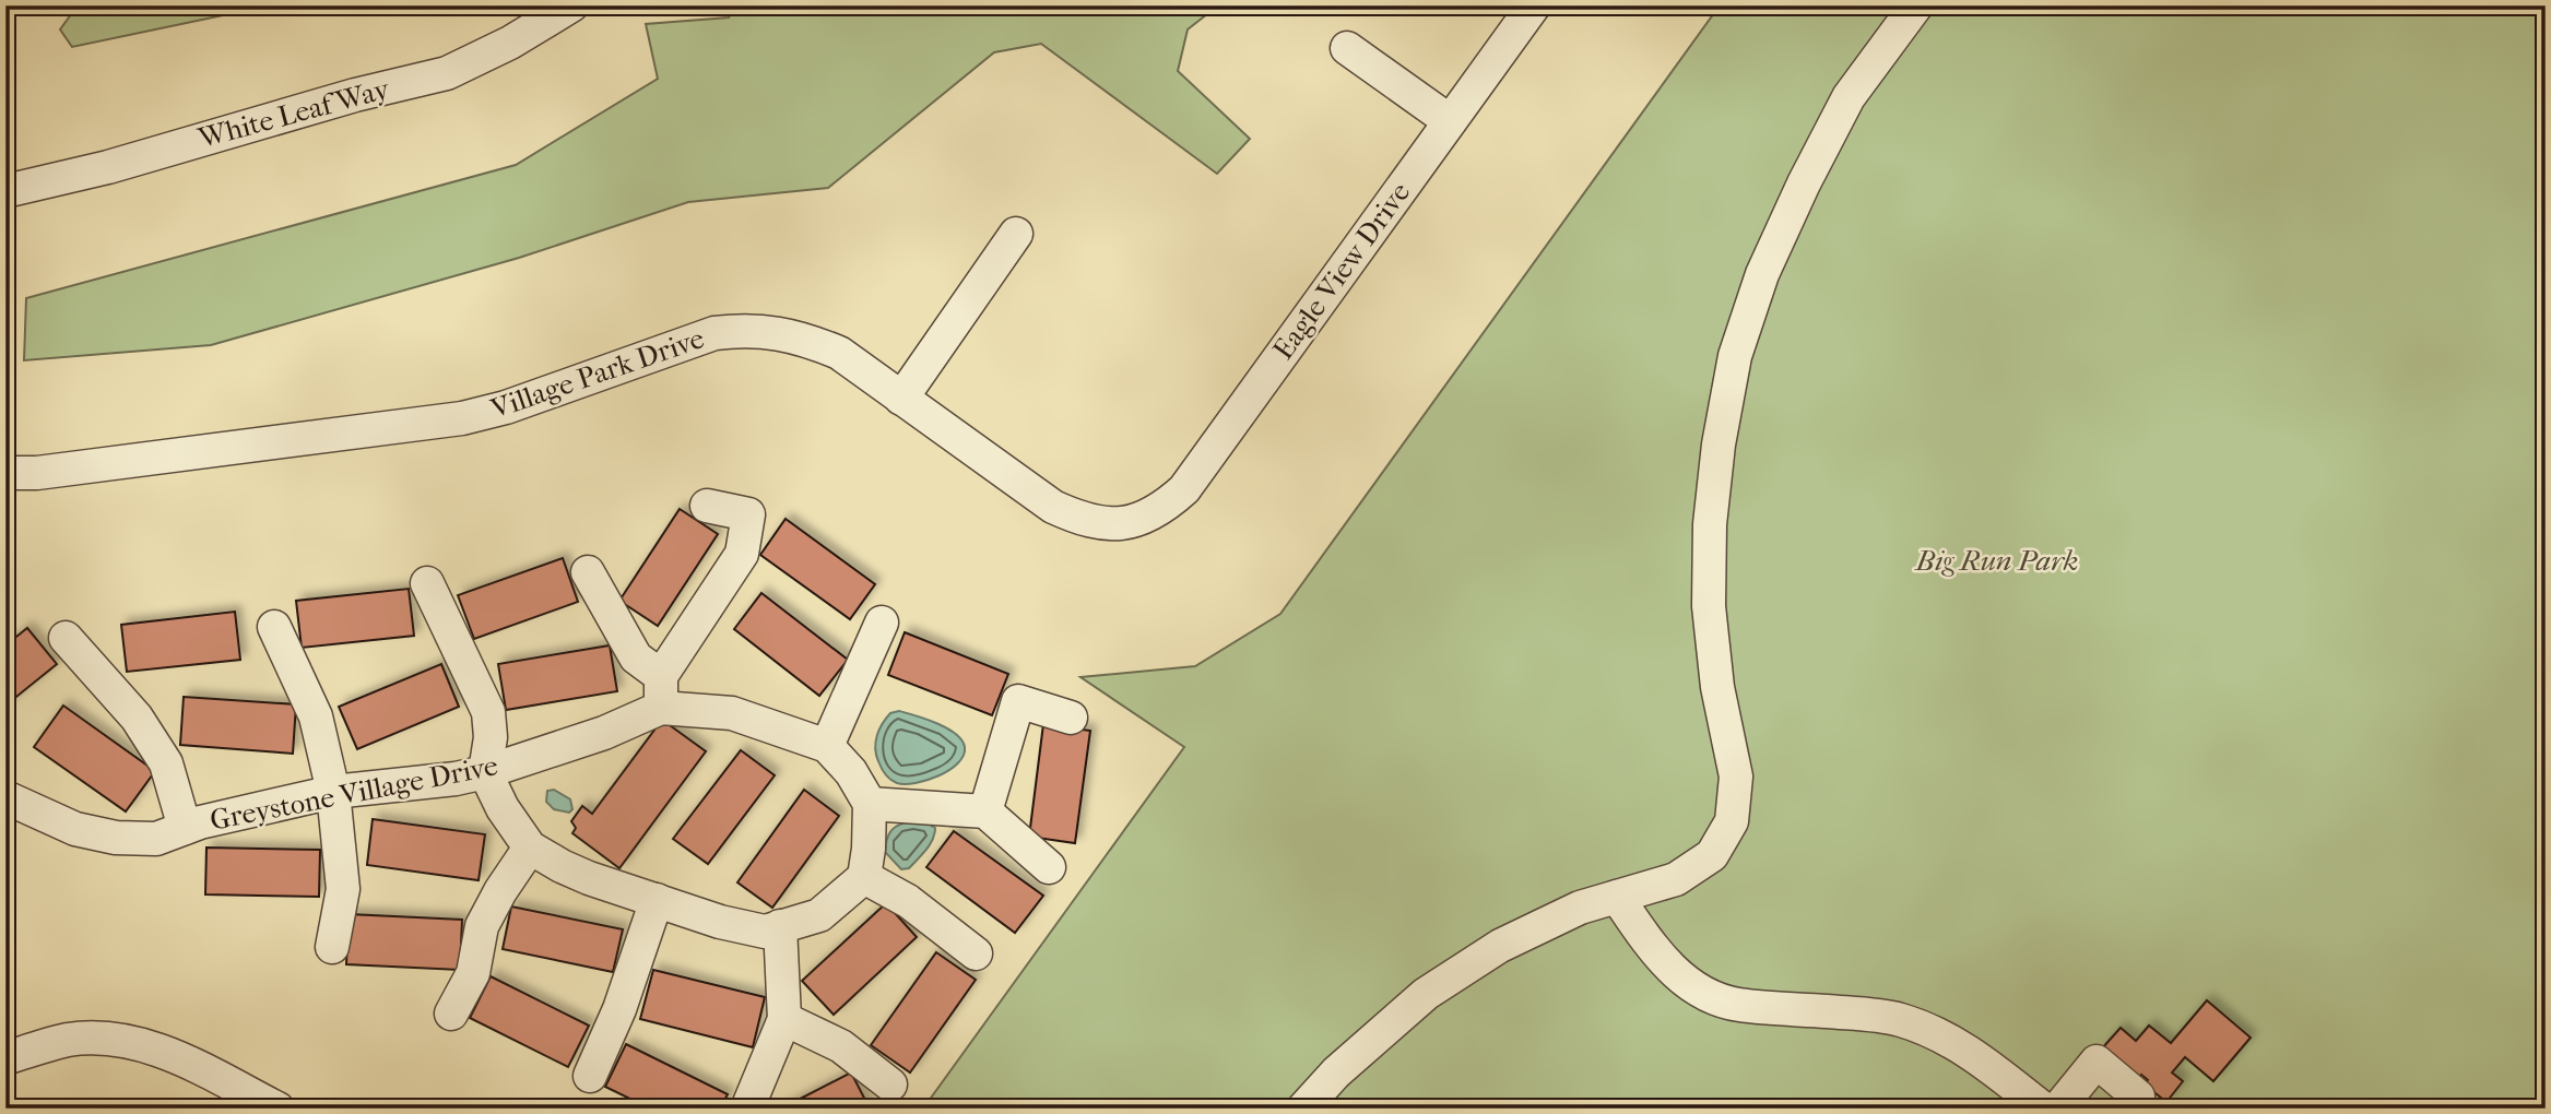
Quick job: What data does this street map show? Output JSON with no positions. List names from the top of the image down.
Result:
{
  "streets": {
    "street": [
      "White Leaf Way",
      "Eagle View Drive",
      "Village Park Drive",
      "Greystone Village Drive"
    ]
  },
  "crossings": [
    ["Eagle View Drive", "Village Park Drive"]
  ],
  "parks": ["Big Run Park"]
}
